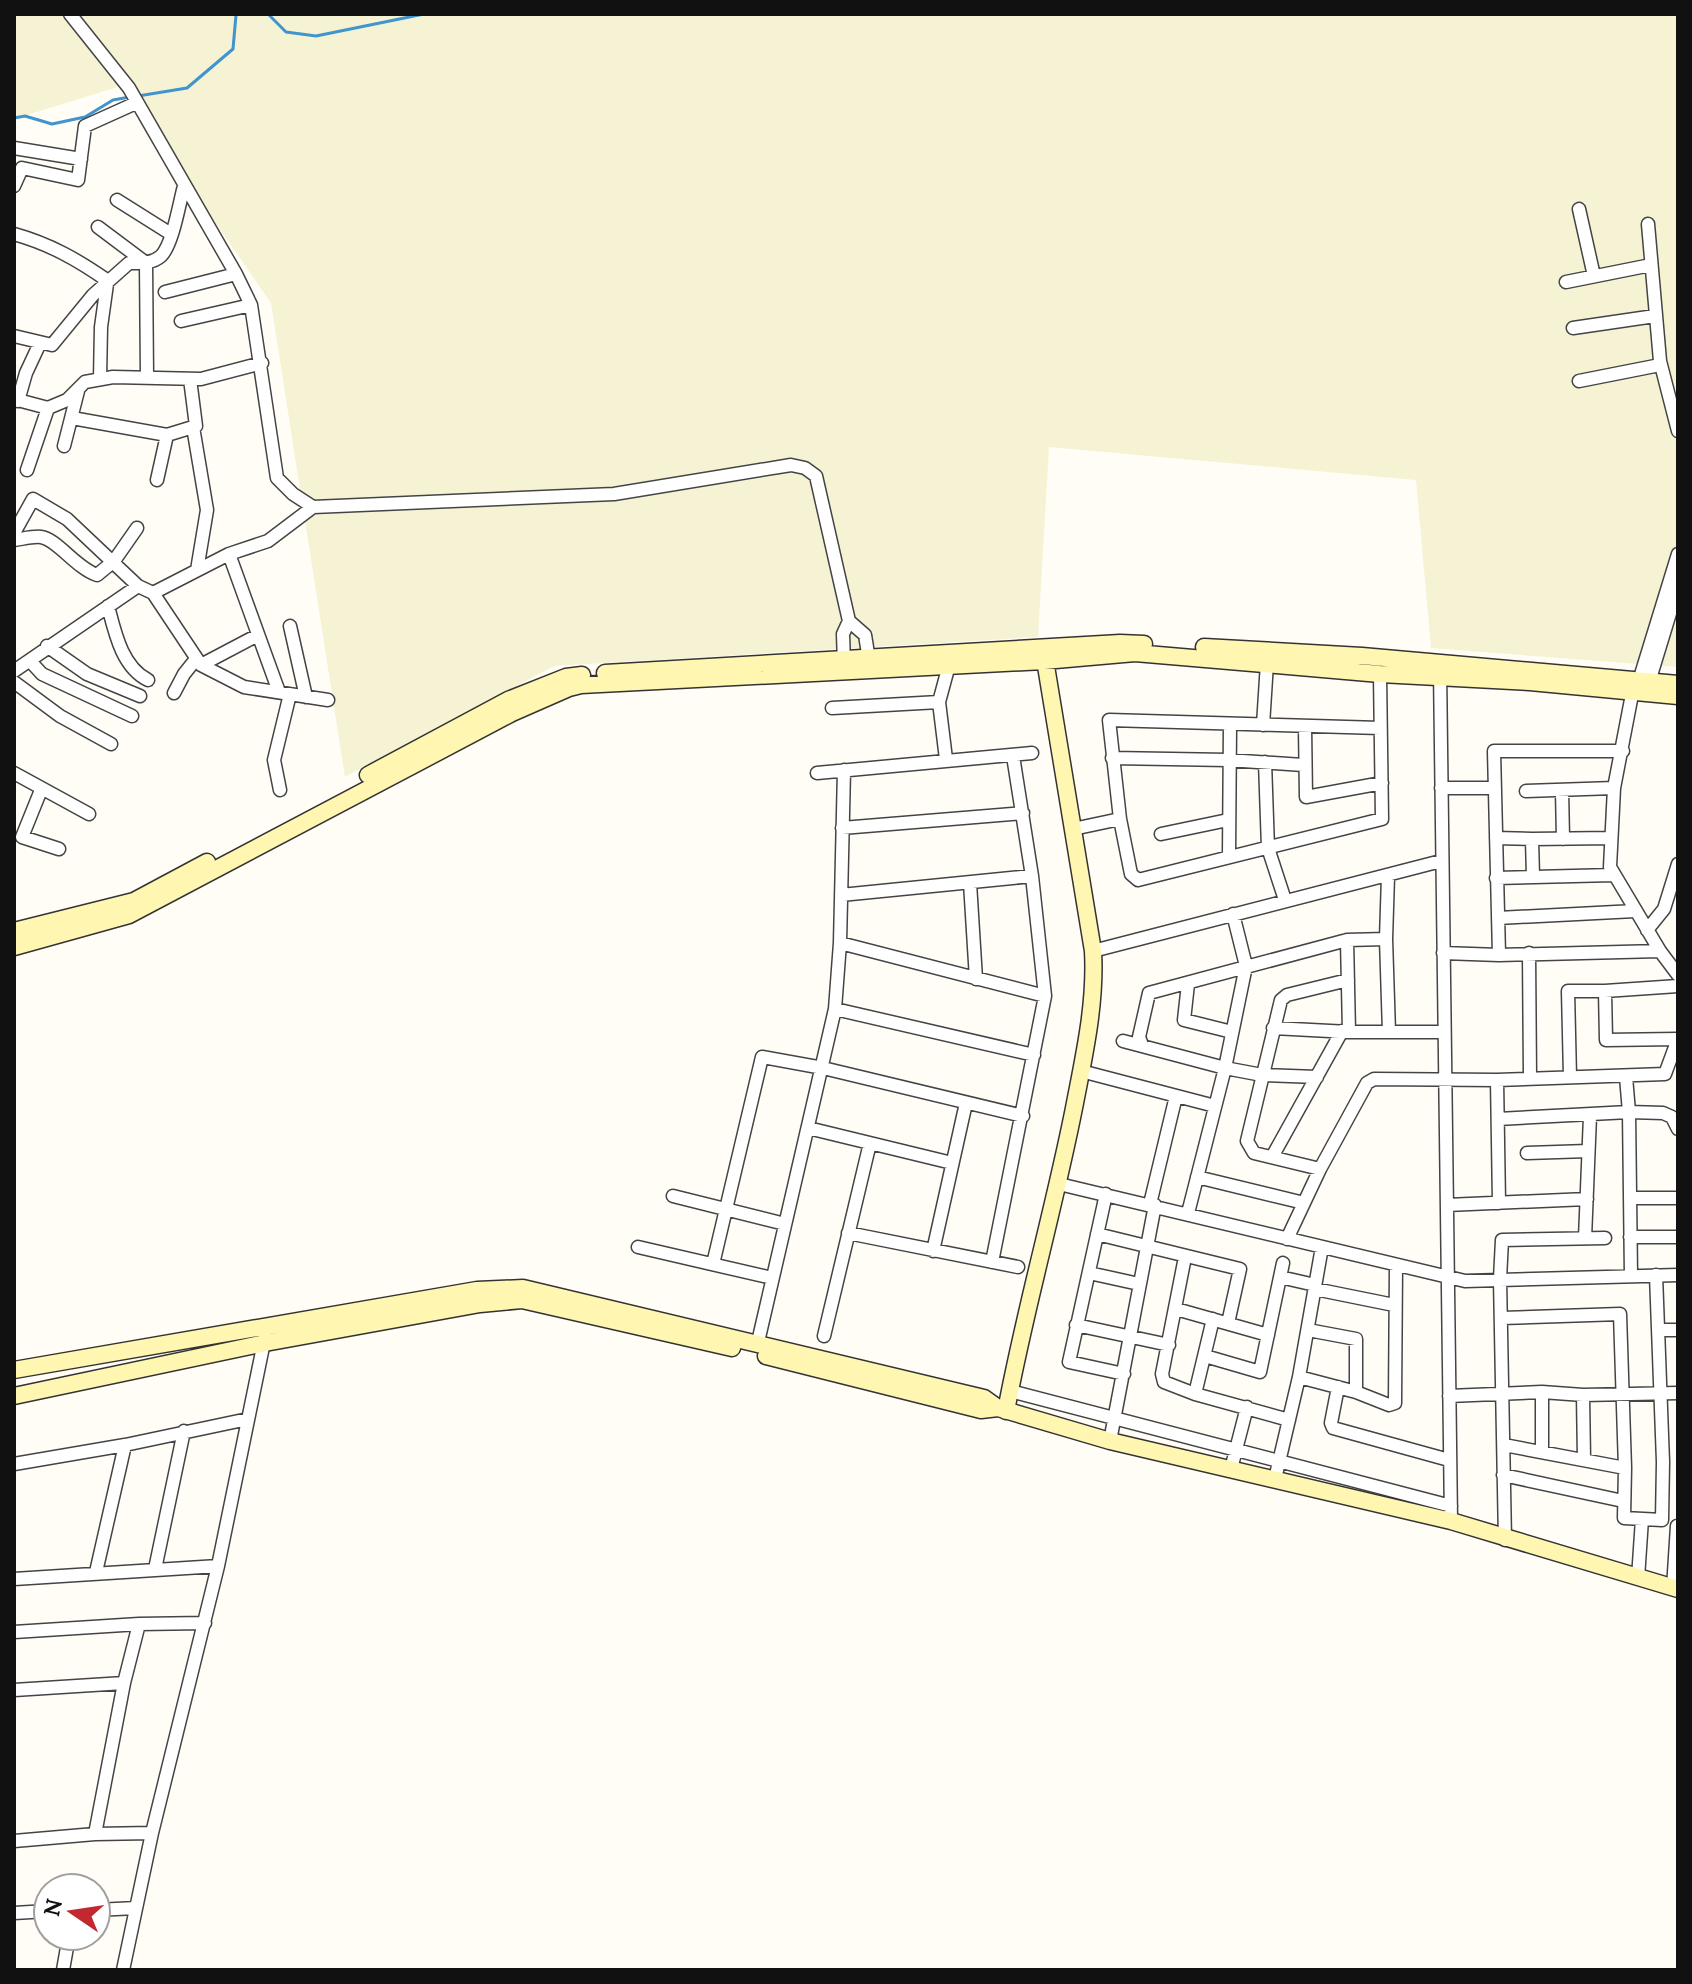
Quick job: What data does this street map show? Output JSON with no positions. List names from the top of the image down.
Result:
{
  "north": "left"
}
